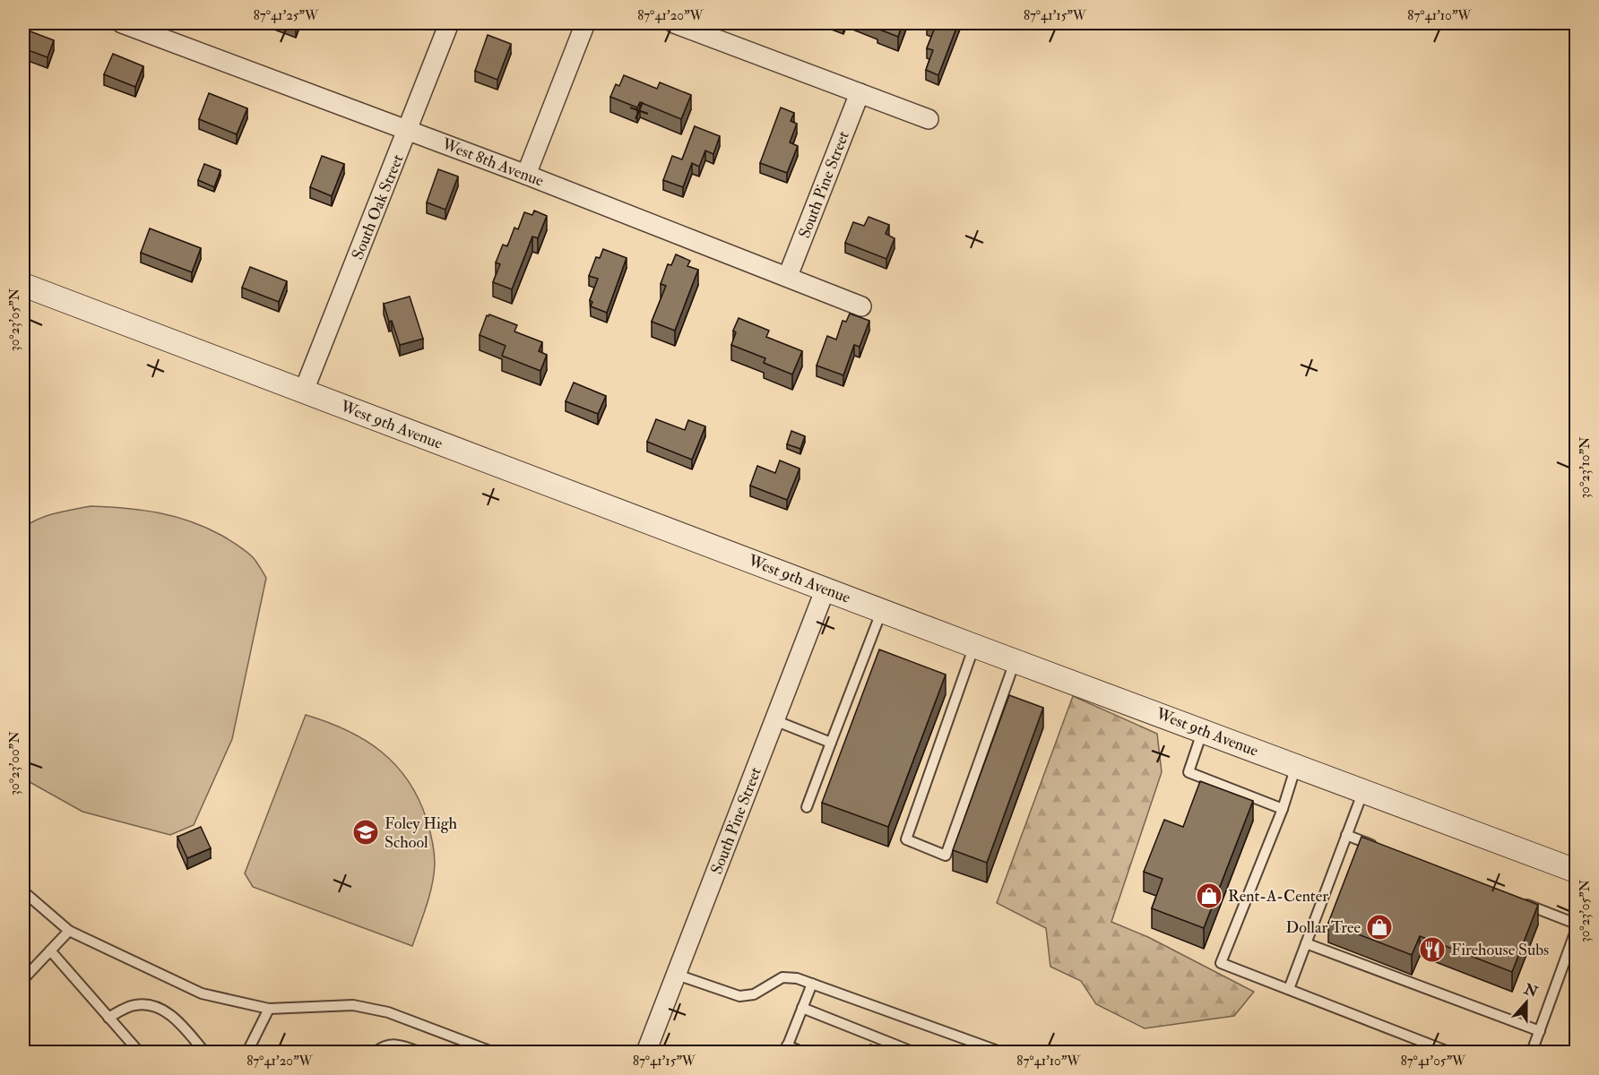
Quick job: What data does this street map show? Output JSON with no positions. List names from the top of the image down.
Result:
{
  "streets": {
    "street": [
      "West 8th Avenue",
      "South Pine Street",
      "South Oak Street",
      "West 9th Avenue"
    ]
  },
  "crossings": [
    ["West 8th Avenue", "South Pine Street"],
    ["West 8th Avenue", "South Oak Street"],
    ["South Pine Street", "West 9th Avenue"],
    ["South Oak Street", "West 9th Avenue"]
  ],
  "places": {
    "school or university": ["Foley High School"],
    "shop": ["Rent-A-Center", "Dollar Tree"],
    "restaurant": ["Firehouse Subs"]
  },
  "north": "top",
  "coordinates": [
    "87°41'25\"W",
    "87°41'20\"W",
    "87°41'15\"W",
    "87°41'10\"W",
    "30°23'05\"N",
    "30°23'10\"N",
    "30°23'00\"N",
    "87°41'05\"W"
  ]
}
